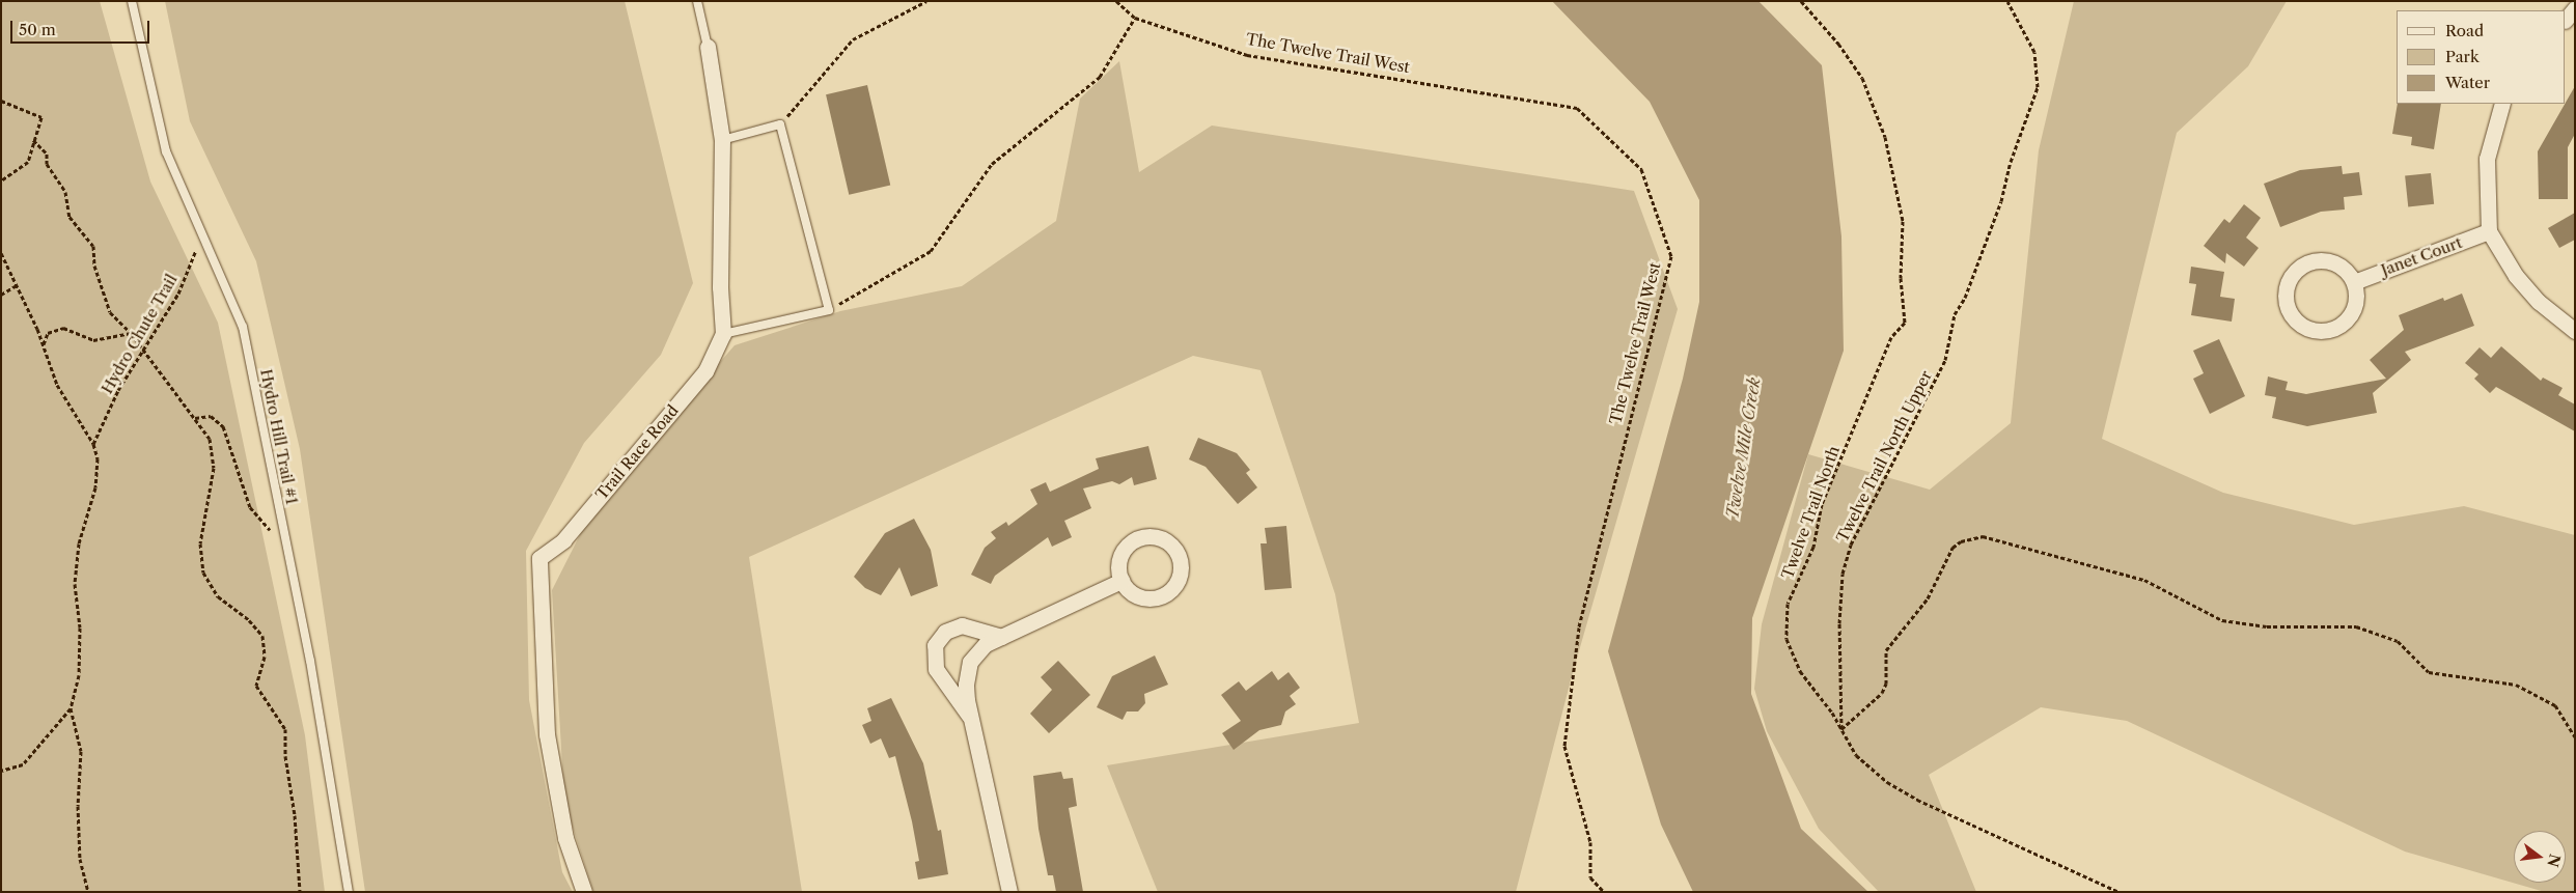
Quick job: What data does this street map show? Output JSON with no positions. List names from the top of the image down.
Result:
{
  "streets": {
    "street": ["Janet Court", "Trail Race Road"],
    "lane": ["Hydro Hill Trail #1"],
    "path": [
      "The Twelve Trail West",
      "Hydro Chute Trail",
      "Twelve Trail North Upper",
      "Twelve Trail North"
    ]
  },
  "crossings": [
    ["Hydro Chute Trail", "Hydro Hill Trail #1"],
    ["Twelve Trail North Upper", "Twelve Trail North"]
  ],
  "water": ["Twelve Mile Creek"],
  "legend": ["Road", "Park", "Water"],
  "scale_bar": "50 m",
  "north": "right"
}
